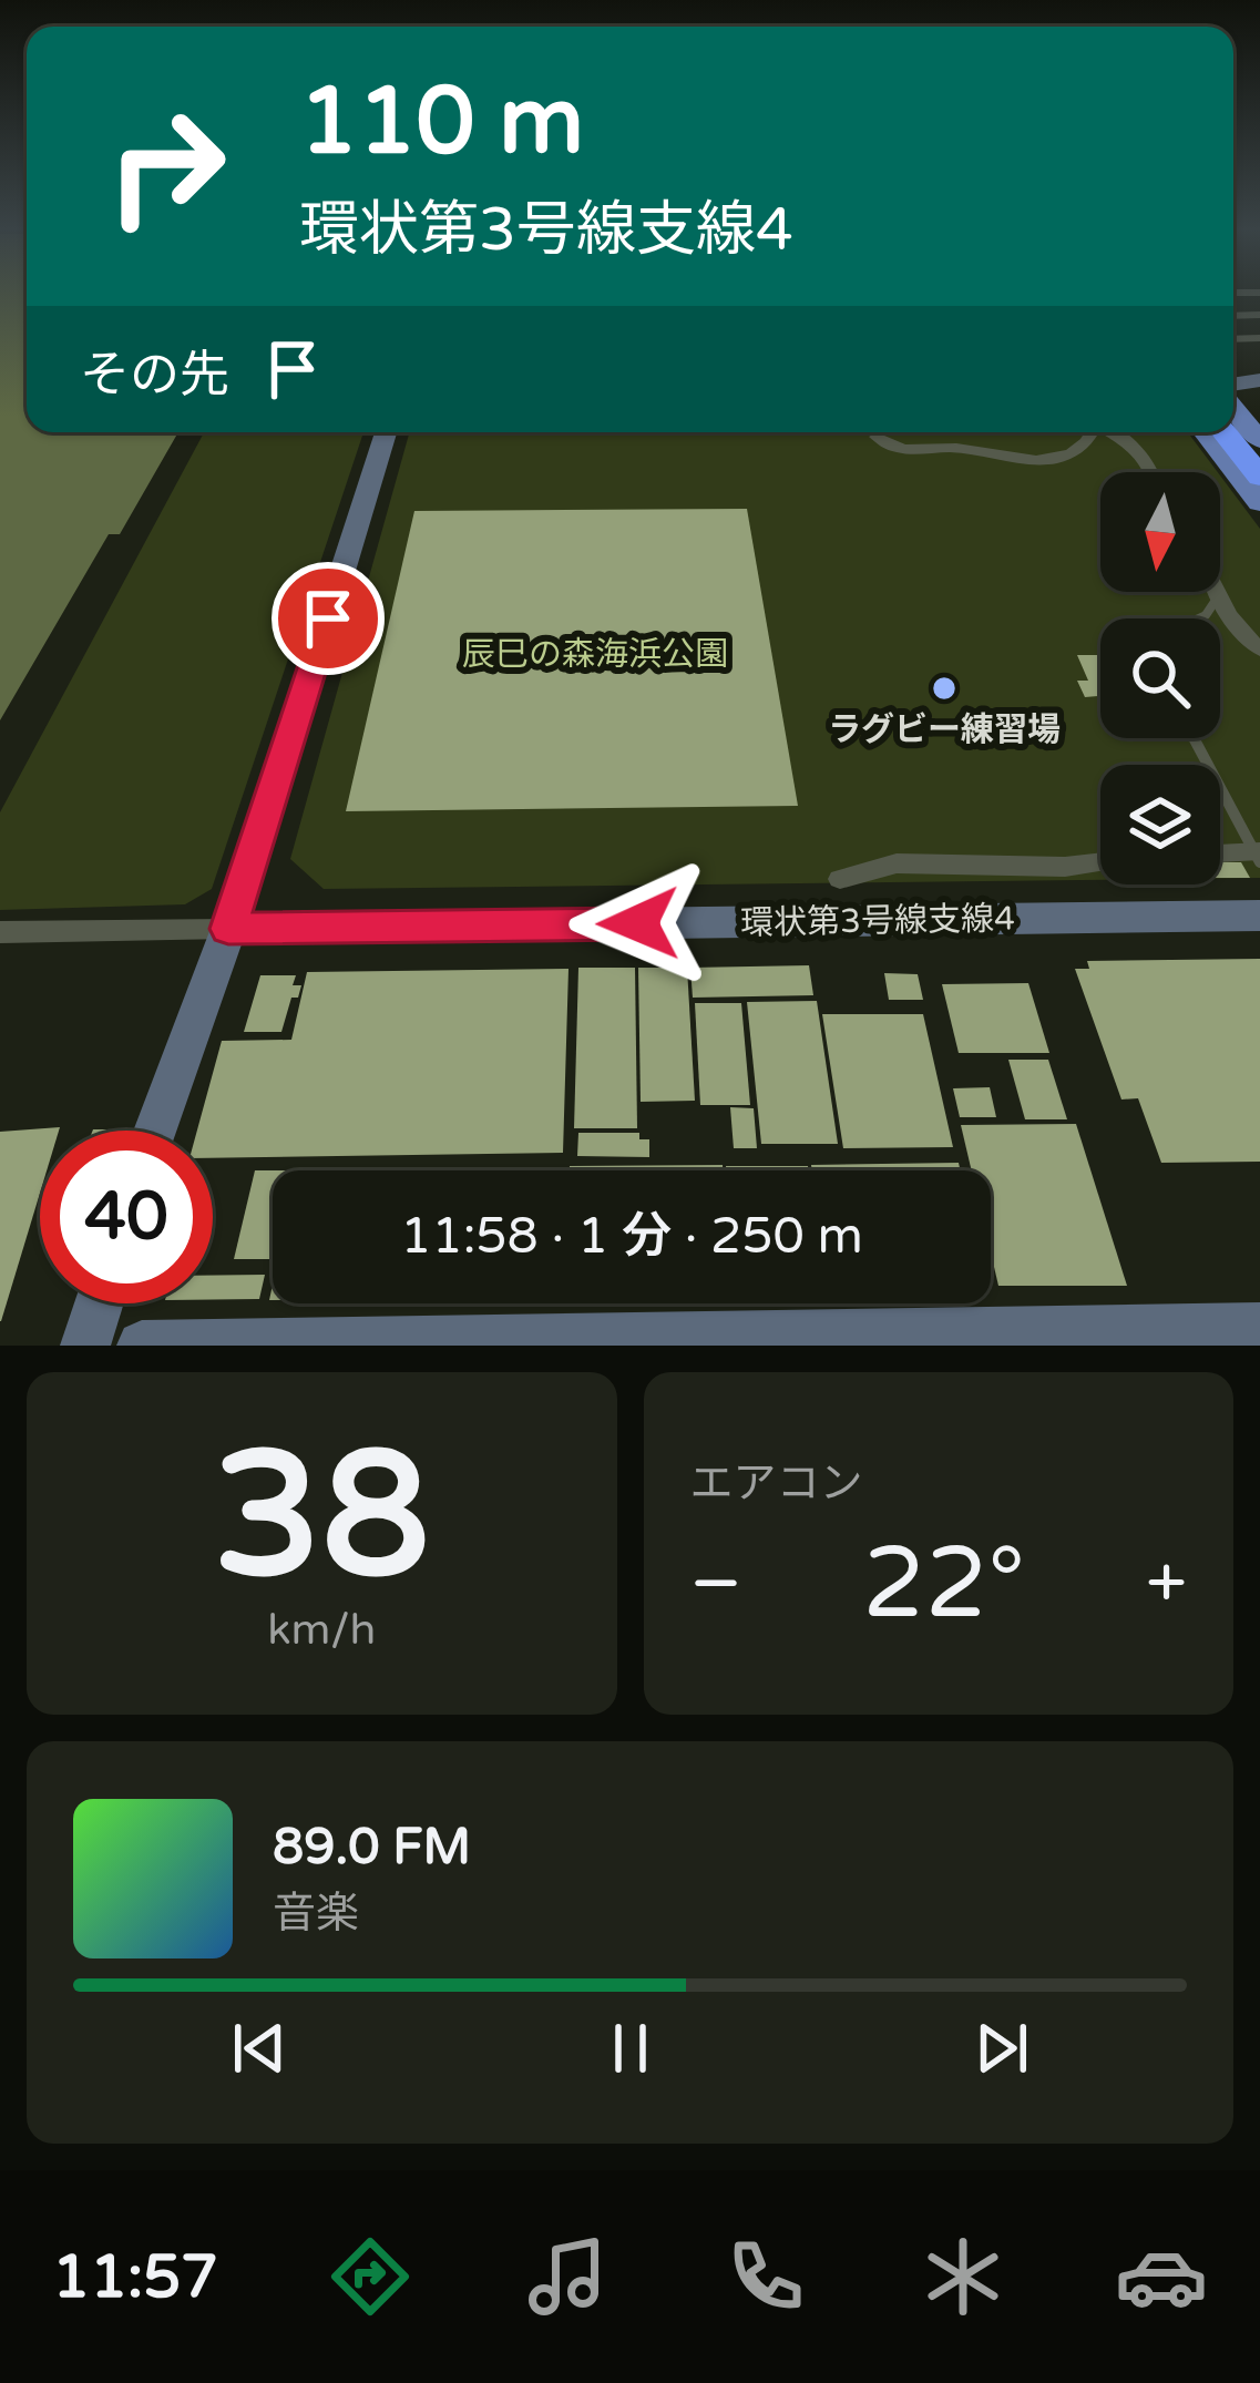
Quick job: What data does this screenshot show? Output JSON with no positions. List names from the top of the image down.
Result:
{
  "streets": {
    "street": ["環状第3号線支線4"]
  },
  "parks": ["辰巳の森海浜公園"],
  "places": ["ラグビー練習場"],
  "north": "bottom",
  "page": {
    "turn": ["110 m", "環状第3号線支線4"],
    "then": "その先",
    "limit": "40",
    "trip": "11:58 · 1 分 · 250 m",
    "tile": [
      ["38", "km/h"],
      "エアコン"
    ],
    "heat": ["−", "22°", "+"],
    "song": ["89.0 FM", "音楽"],
    "tabs": "11:57"
  }
}
